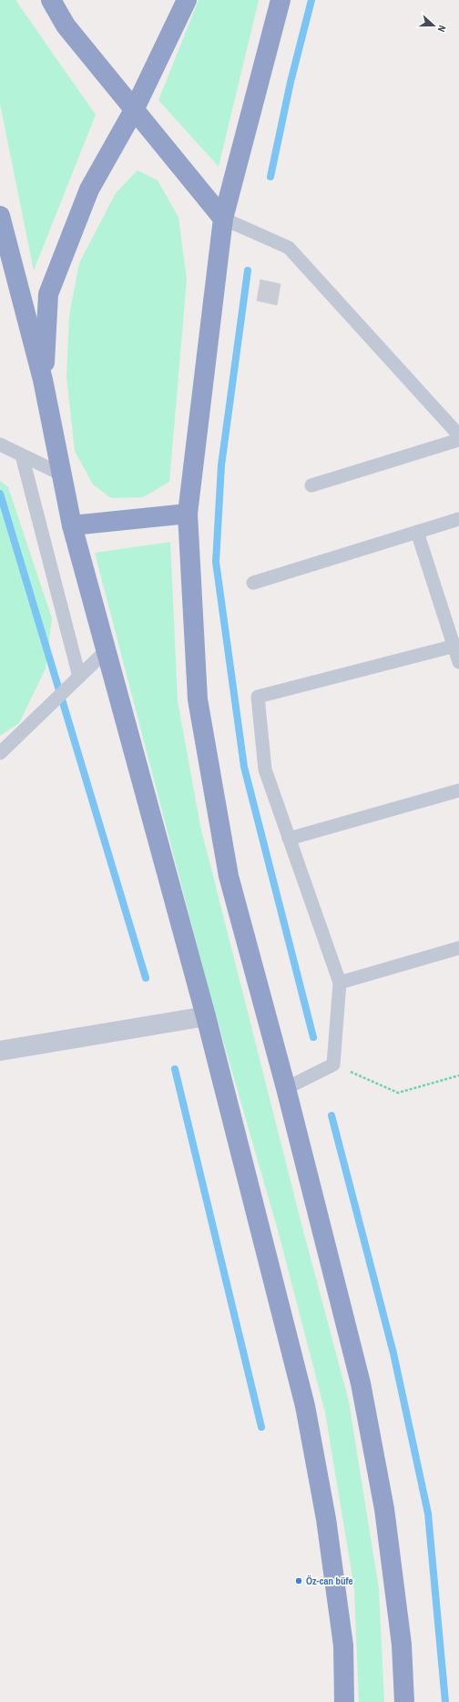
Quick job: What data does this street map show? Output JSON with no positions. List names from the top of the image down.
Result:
{
  "places": ["Öz-can büfe"],
  "north": "right"
}
